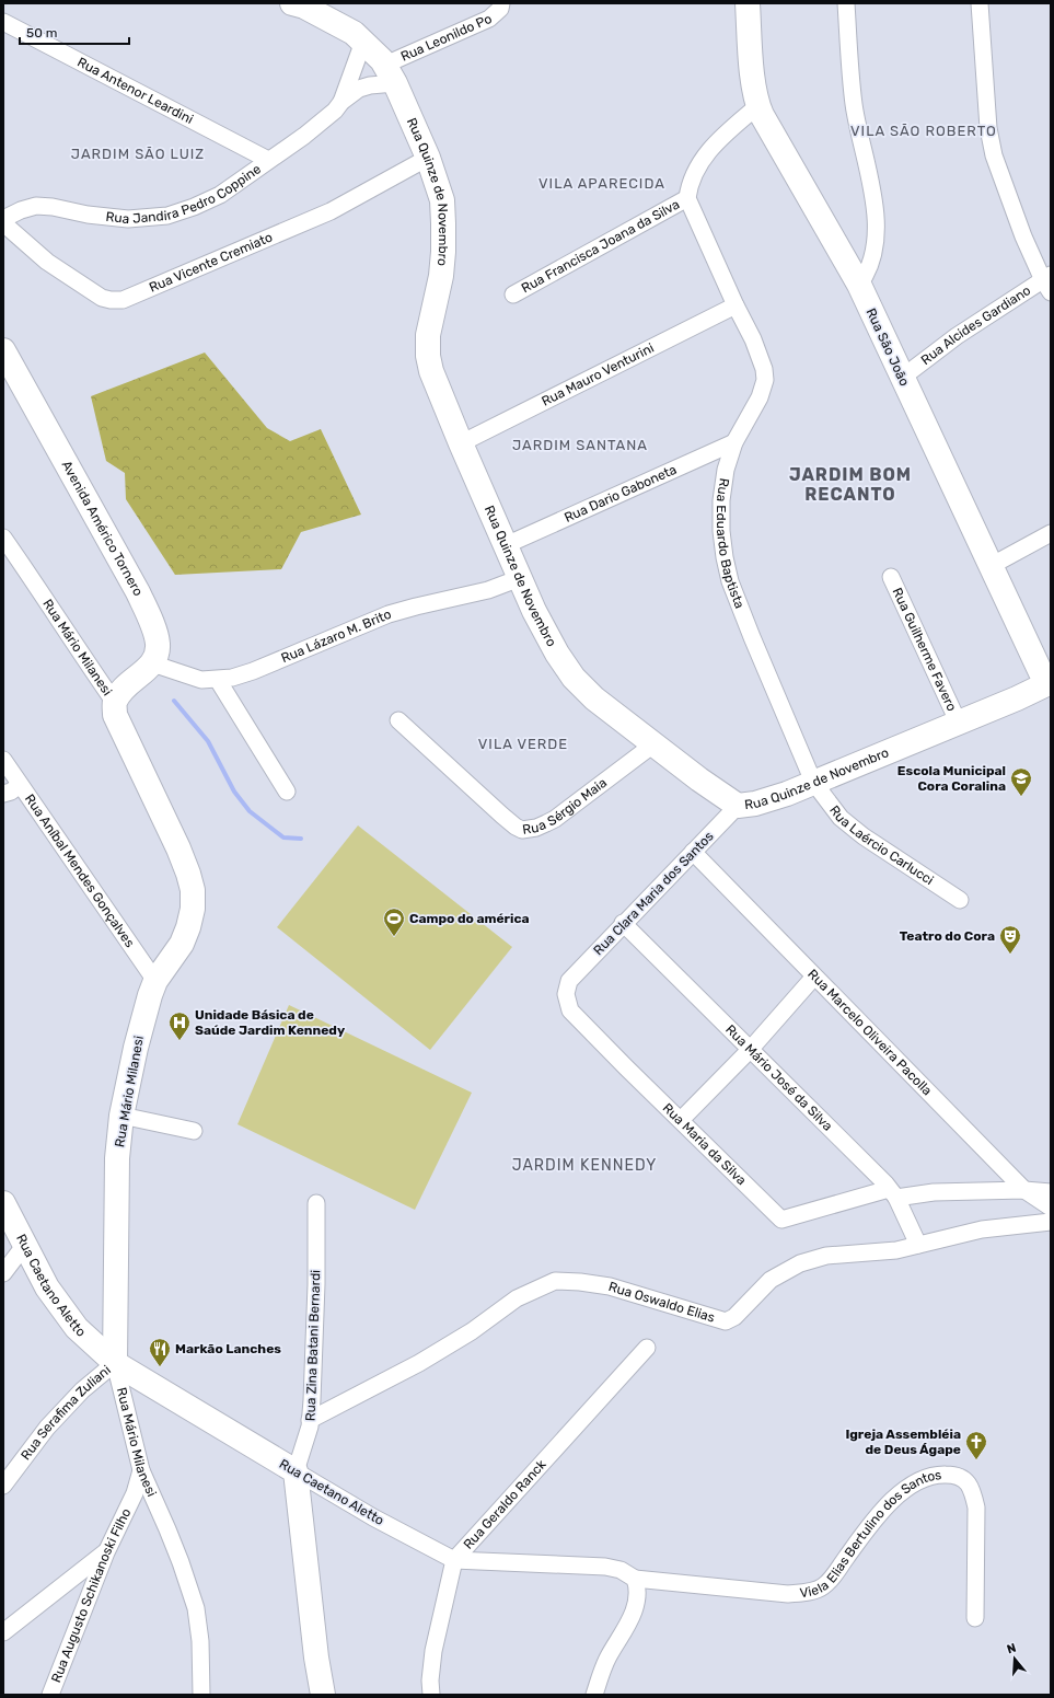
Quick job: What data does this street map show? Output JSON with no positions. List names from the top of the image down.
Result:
{
  "streets": {
    "street": [
      "Rua Leonildo Po",
      "Rua Antenor Leardini",
      "Rua Jandira Pedro Coppine",
      "Rua Quinze de Novembro",
      "Rua Francisca Joana da Silva",
      "Rua Vicente Cremiato",
      "Rua Alcides Gardiano",
      "Rua São João",
      "Rua Mauro Venturini",
      "Rua Dario Gaboneta",
      "Avenida Américo Tornero",
      "Rua Eduardo Baptista",
      "Rua Lázaro M. Brito",
      "Rua Mário Milanesi",
      "Rua Guilherme Favero",
      "Rua Sérgio Maia",
      "Rua Laércio Carlucci",
      "Rua Aníbal Mendes Gonçalves",
      "Rua Clara Maria dos Santos",
      "Rua Marcelo Oliveira Pacolla",
      "Rua Mário José da Silva",
      "Rua Maria da Silva",
      "Rua Caetano Aletto",
      "Rua Oswaldo Elias",
      "Rua Zina Batani Bernardi",
      "Rua Serafima Zuliani",
      "Rua Geraldo Ranck",
      "Viela Elias Bertulino dos Santos",
      "Rua Augusto Schikanoski Filho"
    ]
  },
  "crossings": [
    ["Rua Leonildo Po", "Rua Jandira Pedro Coppine"],
    ["Rua Leonildo Po", "Rua Quinze de Novembro"],
    ["Rua Antenor Leardini", "Rua Jandira Pedro Coppine"],
    ["Rua Jandira Pedro Coppine", "Rua Quinze de Novembro"],
    ["Rua Quinze de Novembro", "Rua Vicente Cremiato"],
    ["Rua Quinze de Novembro", "Rua São João"],
    ["Rua Quinze de Novembro", "Rua Mauro Venturini"],
    ["Rua Quinze de Novembro", "Rua Dario Gaboneta"],
    ["Rua Quinze de Novembro", "Rua Eduardo Baptista"],
    ["Rua Quinze de Novembro", "Rua Lázaro M. Brito"],
    ["Rua Quinze de Novembro", "Rua Guilherme Favero"],
    ["Rua Quinze de Novembro", "Rua Sérgio Maia"],
    ["Rua Quinze de Novembro", "Rua Laércio Carlucci"],
    ["Rua Quinze de Novembro", "Rua Clara Maria dos Santos"],
    ["Rua Francisca Joana da Silva", "Rua Eduardo Baptista"],
    ["Rua Alcides Gardiano", "Rua São João"],
    ["Rua Mauro Venturini", "Rua Eduardo Baptista"],
    ["Rua Dario Gaboneta", "Rua Eduardo Baptista"],
    ["Avenida Américo Tornero", "Rua Lázaro M. Brito"],
    ["Rua Eduardo Baptista", "Rua Laércio Carlucci"],
    ["Rua Mário Milanesi", "Rua Aníbal Mendes Gonçalves"],
    ["Rua Mário Milanesi", "Rua Caetano Aletto"],
    ["Rua Mário Milanesi", "Rua Serafima Zuliani"],
    ["Rua Mário Milanesi", "Rua Augusto Schikanoski Filho"],
    ["Rua Clara Maria dos Santos", "Rua Marcelo Oliveira Pacolla"],
    ["Rua Clara Maria dos Santos", "Rua Mário José da Silva"],
    ["Rua Clara Maria dos Santos", "Rua Maria da Silva"],
    ["Rua Marcelo Oliveira Pacolla", "Rua Maria da Silva"],
    ["Rua Mário José da Silva", "Rua Maria da Silva"],
    ["Rua Mário José da Silva", "Rua Oswaldo Elias"],
    ["Rua Caetano Aletto", "Rua Zina Batani Bernardi"],
    ["Rua Caetano Aletto", "Rua Serafima Zuliani"],
    ["Rua Caetano Aletto", "Rua Geraldo Ranck"],
    ["Rua Caetano Aletto", "Viela Elias Bertulino dos Santos"],
    ["Rua Oswaldo Elias", "Rua Zina Batani Bernardi"]
  ],
  "districts": [
    "VILA SÃO ROBERTO",
    "JARDIM SÃO LUIZ",
    "VILA APARECIDA",
    "JARDIM SANTANA",
    "JARDIM BOM RECANTO",
    "VILA VERDE",
    "JARDIM KENNEDY"
  ],
  "places": {
    "school or university": ["Escola Municipal Cora Coralina"],
    "sports": ["Campo do américa"],
    "theatre": ["Teatro do Cora"],
    "hospital": ["Unidade Básica de Saúde Jardim Kennedy"],
    "restaurant": ["Markão Lanches"],
    "church": ["Igreja Assembléia de Deus Ágape"]
  },
  "scale_bar": "50 m",
  "north": "top"
}
